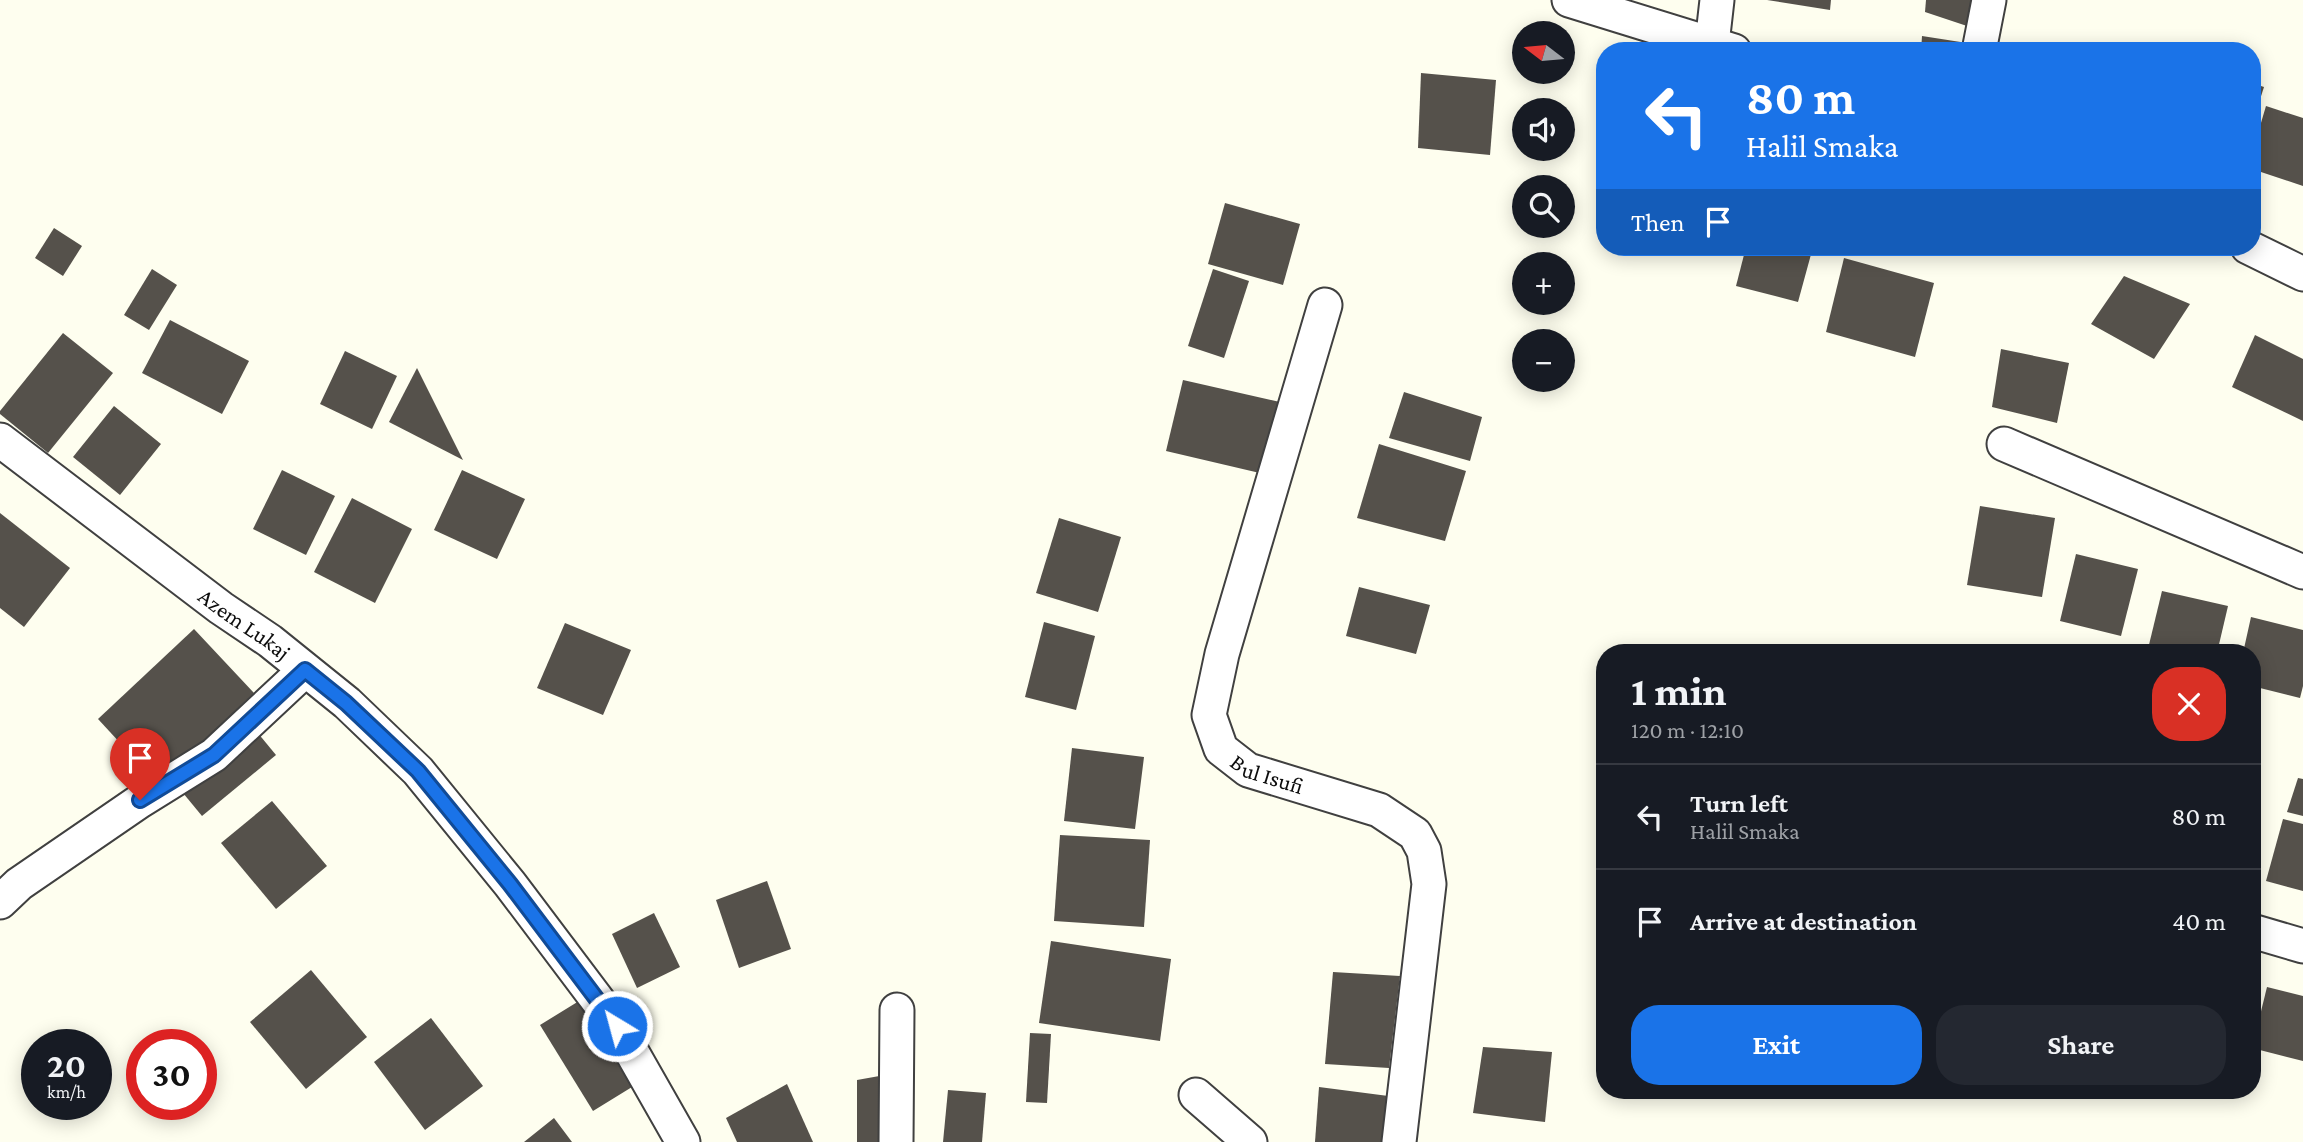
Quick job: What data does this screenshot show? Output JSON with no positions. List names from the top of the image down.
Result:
{
  "streets": {
    "street": ["Azem Lukaj", "Bul Isufi"]
  },
  "north": "left",
  "page": {
    "map_buttons": ["+", "−"],
    "turn": ["80 m", "Halil Smaka"],
    "then": "Then",
    "heading": ["1 min", "120 m · 12:10"],
    "list": [
      {
        "name": "Turn left",
        "note": "Halil Smaka",
        "value": "80 m"
      },
      {
        "name": "Arrive at destination",
        "value": "40 m"
      }
    ],
    "buttons": ["Exit", "Share"],
    "speed": "20 km/h",
    "limit": "30"
  }
}
